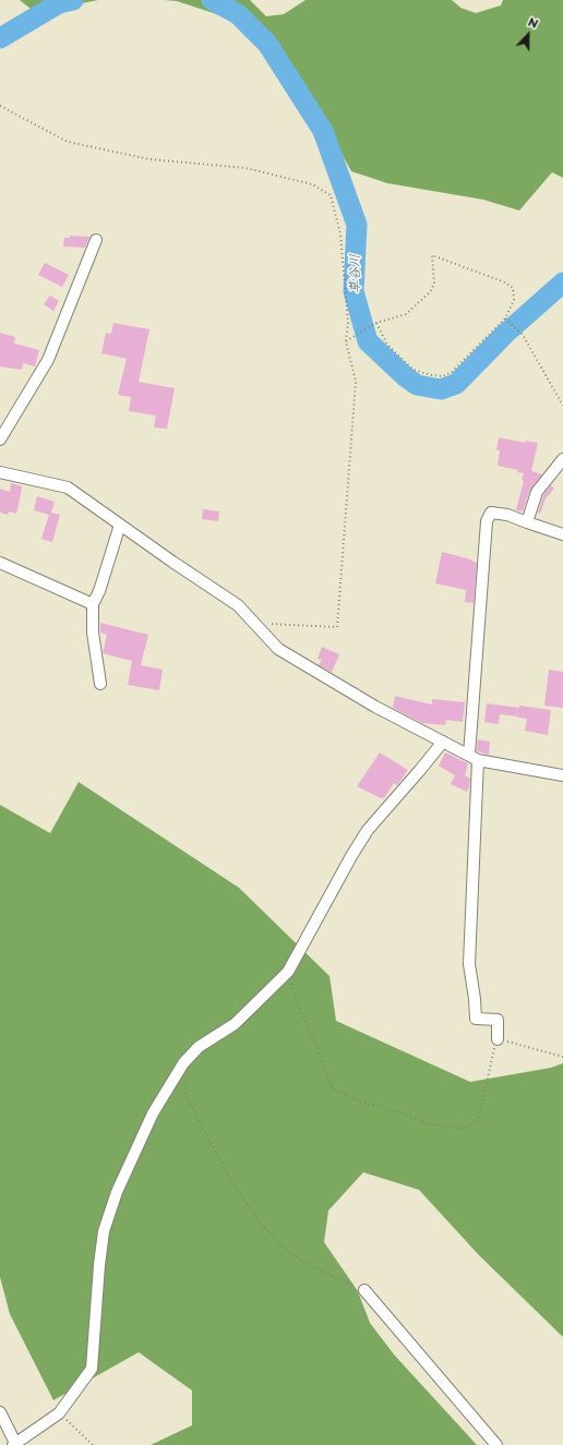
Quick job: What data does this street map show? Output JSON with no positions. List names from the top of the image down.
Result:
{
  "water": ["草谷川"],
  "north": "top"
}
